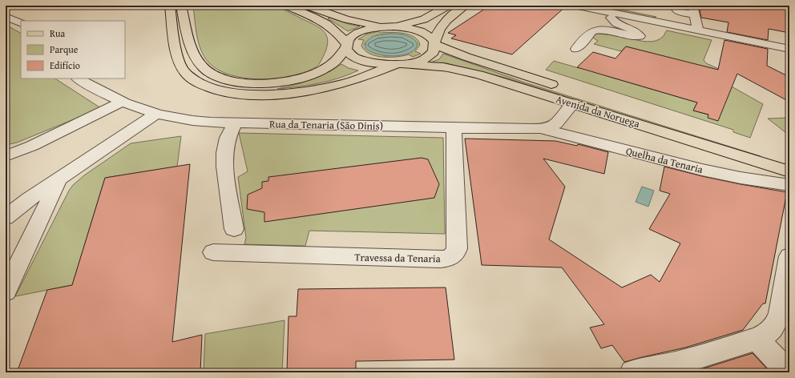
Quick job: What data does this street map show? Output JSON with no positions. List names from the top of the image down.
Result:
{
  "streets": {
    "main road": ["Avenida da Noruega"],
    "street": ["Rua da Tenaria (São Dinis)", "Quelha da Tenaria", "Travessa da Tenaria"]
  },
  "crossings": [
    ["Avenida da Noruega", "Rua da Tenaria (São Dinis)"],
    ["Rua da Tenaria (São Dinis)", "Quelha da Tenaria"],
    ["Rua da Tenaria (São Dinis)", "Travessa da Tenaria"]
  ],
  "legend": ["Rua", "Parque", "Edifício"]
}
